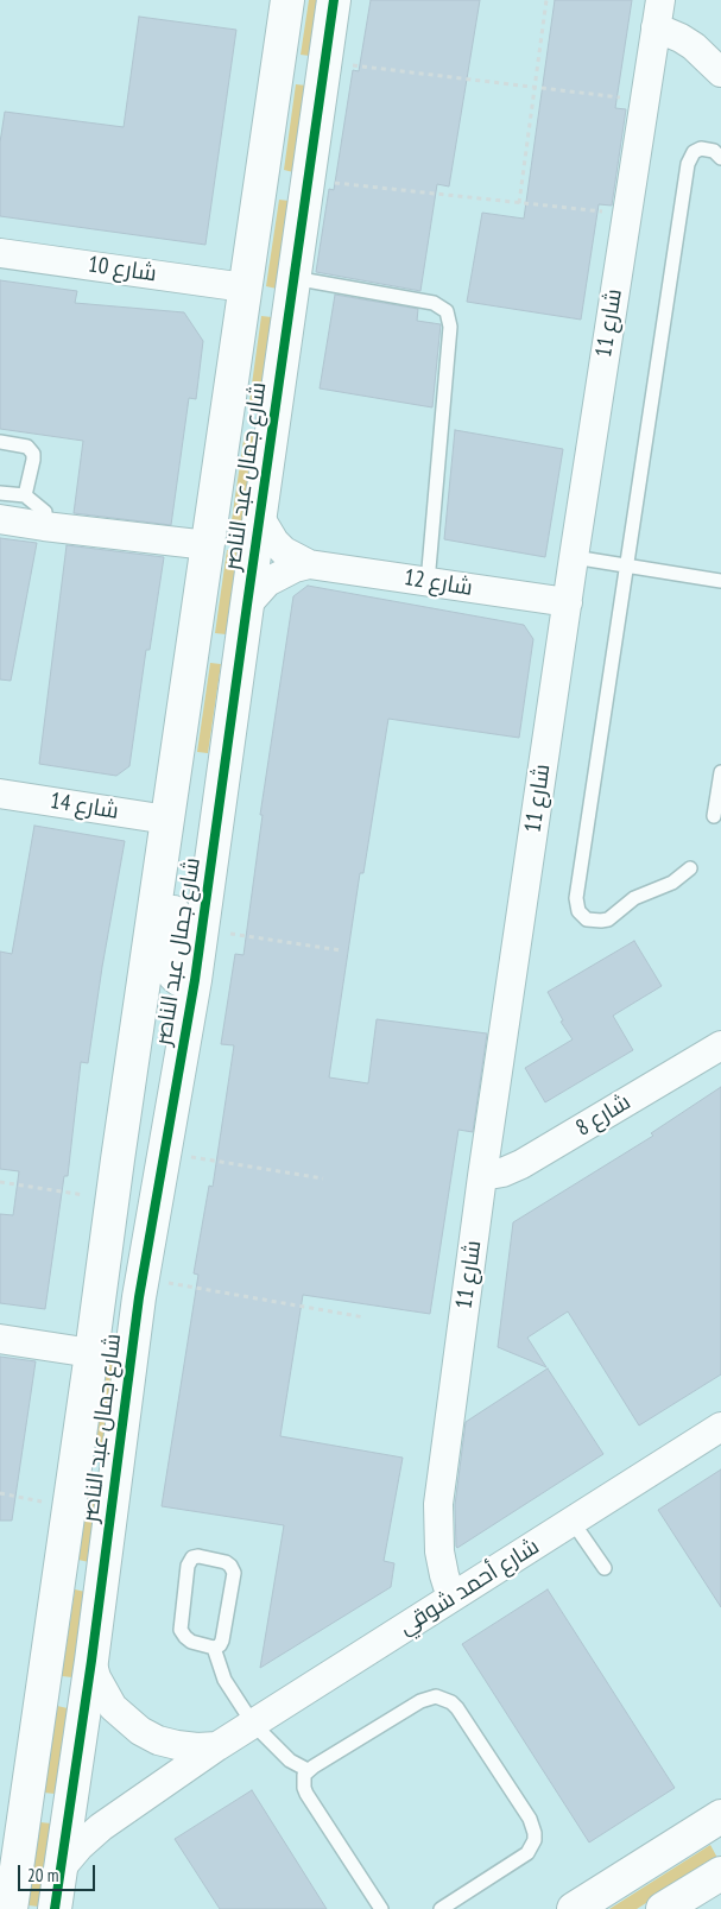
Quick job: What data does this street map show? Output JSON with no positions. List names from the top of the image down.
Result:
{
  "streets": {
    "street": [
      "شارع 10",
      "شارع 11",
      "شارع جمال عبد الناصر",
      "شارع 12",
      "شارع 14",
      "شارع 8",
      "شارع أحمد شوقي"
    ]
  },
  "crossings": [
    ["شارع 10", "شارع جمال عبد الناصر"],
    ["شارع 11", "شارع 12"],
    ["شارع 11", "شارع 8"],
    ["شارع 11", "شارع أحمد شوقي"],
    ["شارع جمال عبد الناصر", "شارع 12"],
    ["شارع جمال عبد الناصر", "شارع 14"],
    ["شارع جمال عبد الناصر", "شارع أحمد شوقي"]
  ],
  "scale_bar": "20 m"
}
